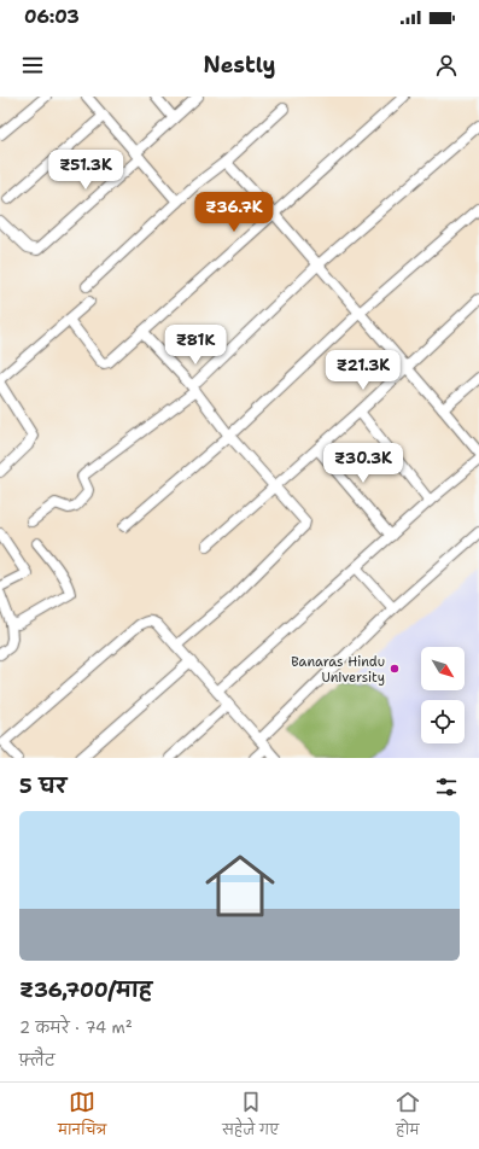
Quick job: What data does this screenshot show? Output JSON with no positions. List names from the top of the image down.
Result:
{
  "places": ["Banaras Hindu University"],
  "north": "bottom right",
  "page": {
    "status": "06:03",
    "header": "Nestly",
    "price": [
      "₹51.3K",
      "₹36.7K",
      "₹81K",
      "₹21.3K",
      "₹30.3K"
    ],
    "heading": "5 घर",
    "list": [
      {
        "name": "₹36,700/माह",
        "note": "2 कमरे · 74 m² · फ़्लैट"
      }
    ],
    "tabs": ["मानचित्र", "सहेजे गए", "होम"]
  }
}
